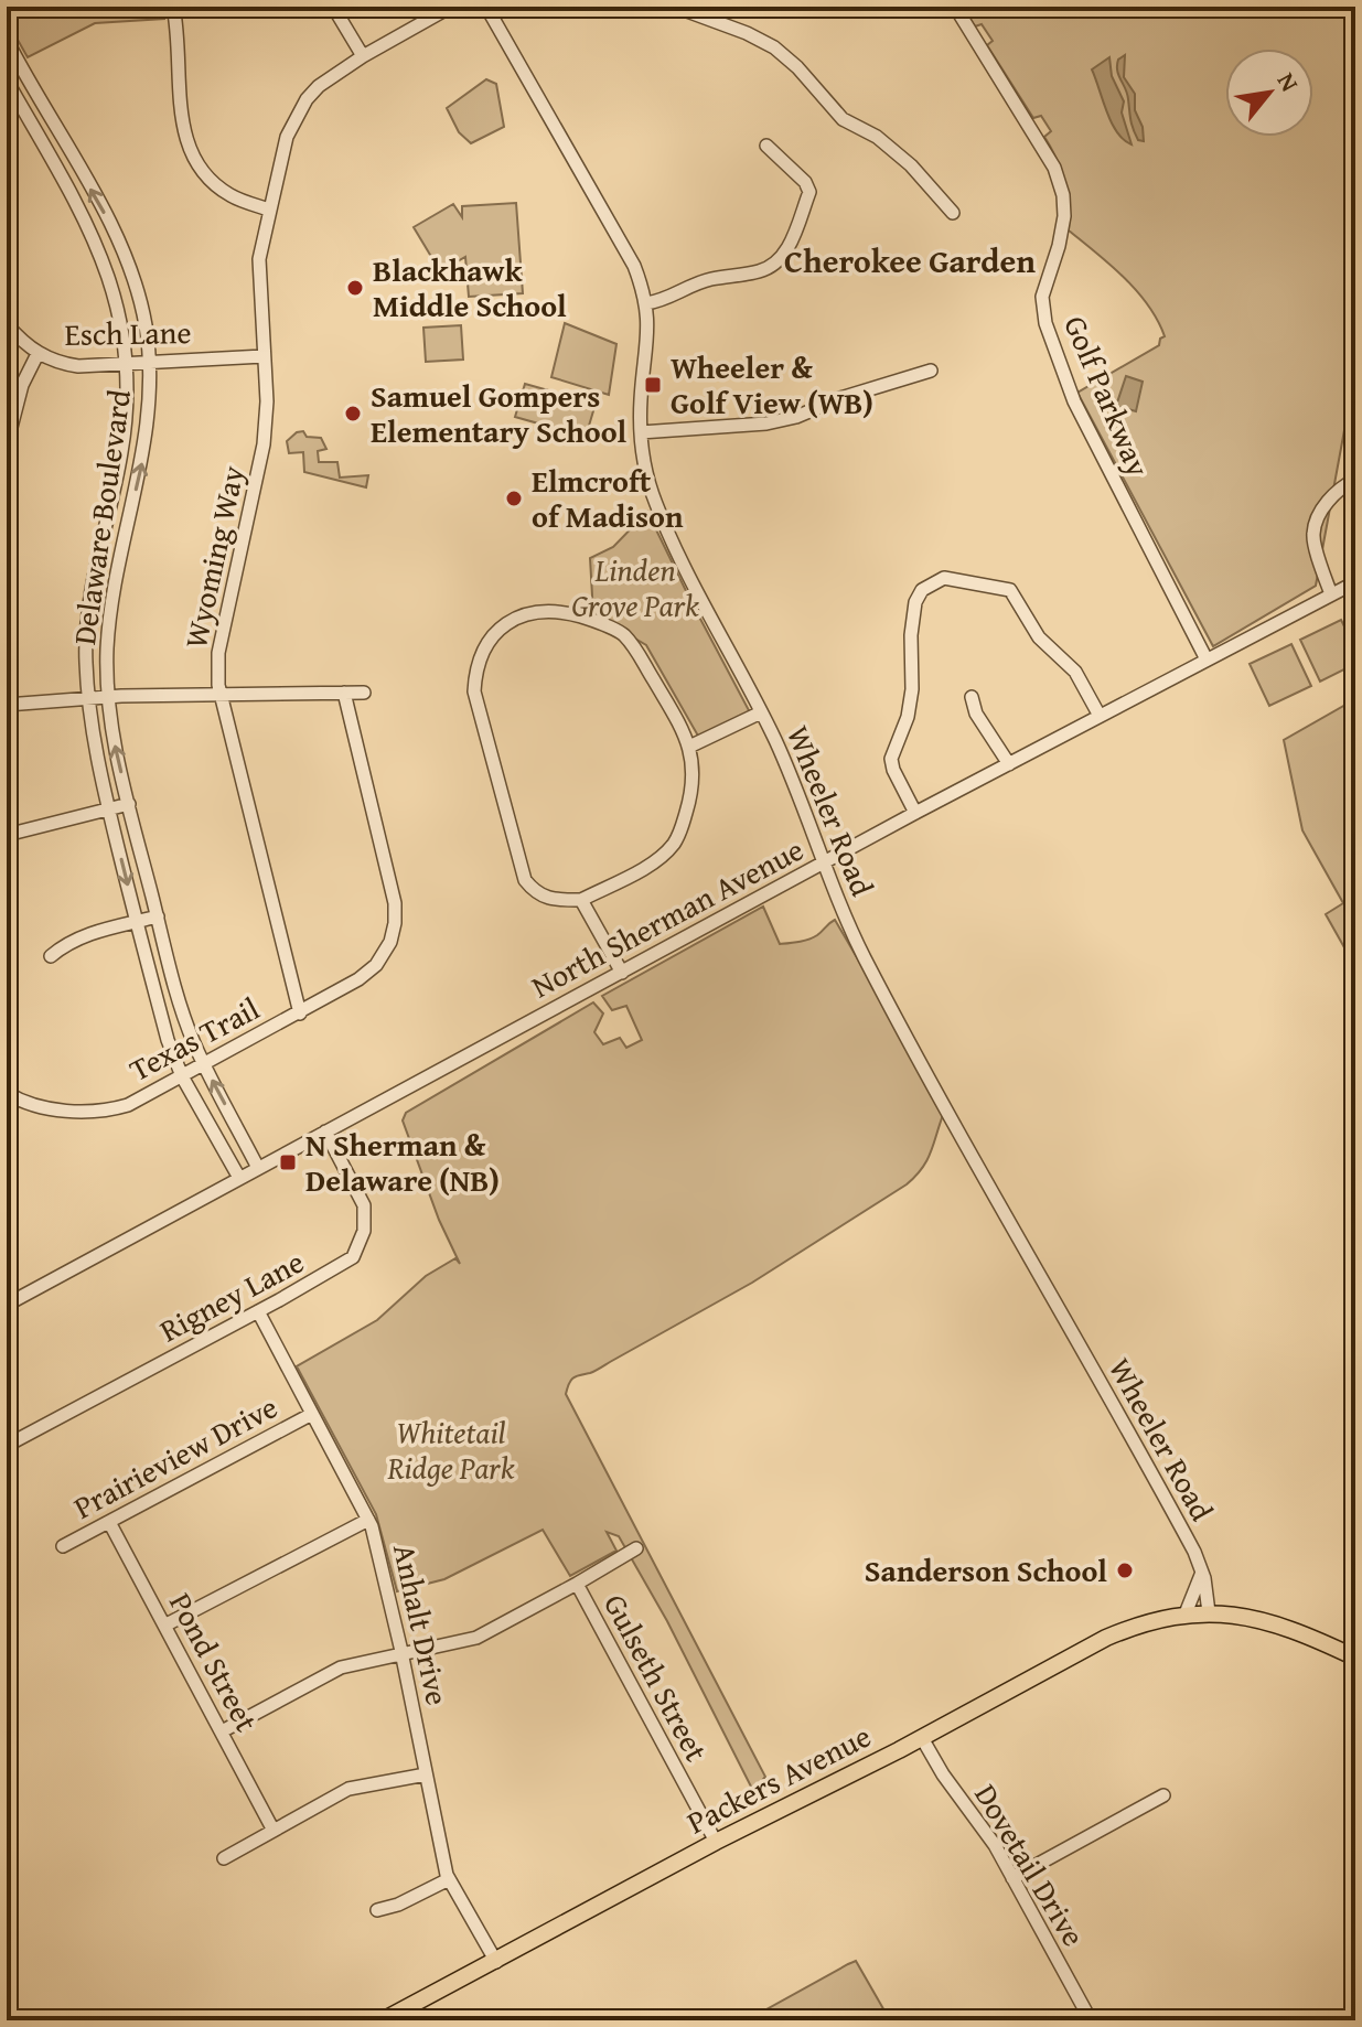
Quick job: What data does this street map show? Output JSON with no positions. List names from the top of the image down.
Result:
{
  "streets": {
    "main road": ["Packers Avenue"],
    "street": [
      "Esch Lane",
      "Golf Parkway",
      "Delaware Boulevard",
      "Wyoming Way",
      "Wheeler Road",
      "North Sherman Avenue",
      "Texas Trail",
      "Rigney Lane",
      "Prairieview Drive",
      "Anhalt Drive",
      "Pond Street",
      "Gulseth Street",
      "Dovetail Drive"
    ]
  },
  "crossings": [
    ["Esch Lane", "Delaware Boulevard"],
    ["Esch Lane", "Wyoming Way"],
    ["Golf Parkway", "North Sherman Avenue"],
    ["Delaware Boulevard", "North Sherman Avenue"],
    ["Delaware Boulevard", "Texas Trail"],
    ["Wyoming Way", "Texas Trail"],
    ["Wheeler Road", "North Sherman Avenue"],
    ["Wheeler Road", "Packers Avenue"],
    ["North Sherman Avenue", "Rigney Lane"],
    ["Rigney Lane", "Anhalt Drive"],
    ["Prairieview Drive", "Anhalt Drive"],
    ["Prairieview Drive", "Pond Street"],
    ["Anhalt Drive", "Packers Avenue"],
    ["Gulseth Street", "Packers Avenue"],
    ["Packers Avenue", "Dovetail Drive"]
  ],
  "districts": ["Cherokee Garden"],
  "parks": ["Linden Grove Park", "Whitetail Ridge Park"],
  "places": {
    "other": [
      "Blackhawk Middle School",
      "Samuel Gompers Elementary School",
      "Elmcroft of Madison",
      "Sanderson School"
    ],
    "transit": ["Wheeler & Golf View (WB)", "N Sherman & Delaware (NB)"]
  },
  "north": "top right"
}
